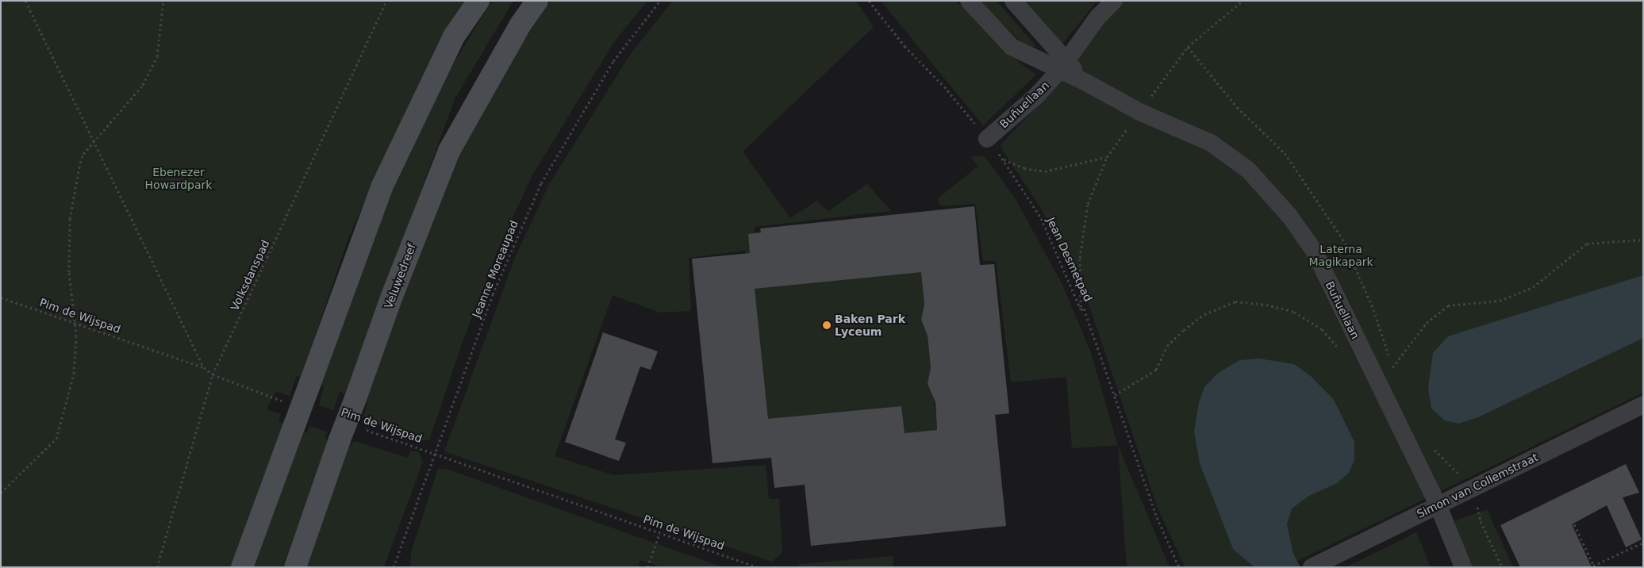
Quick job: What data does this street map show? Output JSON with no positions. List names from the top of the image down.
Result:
{
  "streets": {
    "main road": ["Veluwedreef"],
    "street": ["Buñuellaan", "Simon van Collemstraat"],
    "path": [
      "Jean Desmetpad",
      "Jeanne Moreaupad",
      "Volksdanspad",
      "Pim de Wijspad"
    ]
  },
  "crossings": [
    ["Buñuellaan", "Jean Desmetpad"],
    ["Buñuellaan", "Simon van Collemstraat"],
    ["Jeanne Moreaupad", "Pim de Wijspad"],
    ["Volksdanspad", "Pim de Wijspad"]
  ],
  "parks": ["Ebenezer Howardpark", "Laterna Magikapark"],
  "places": ["Baken Park Lyceum"]
}
